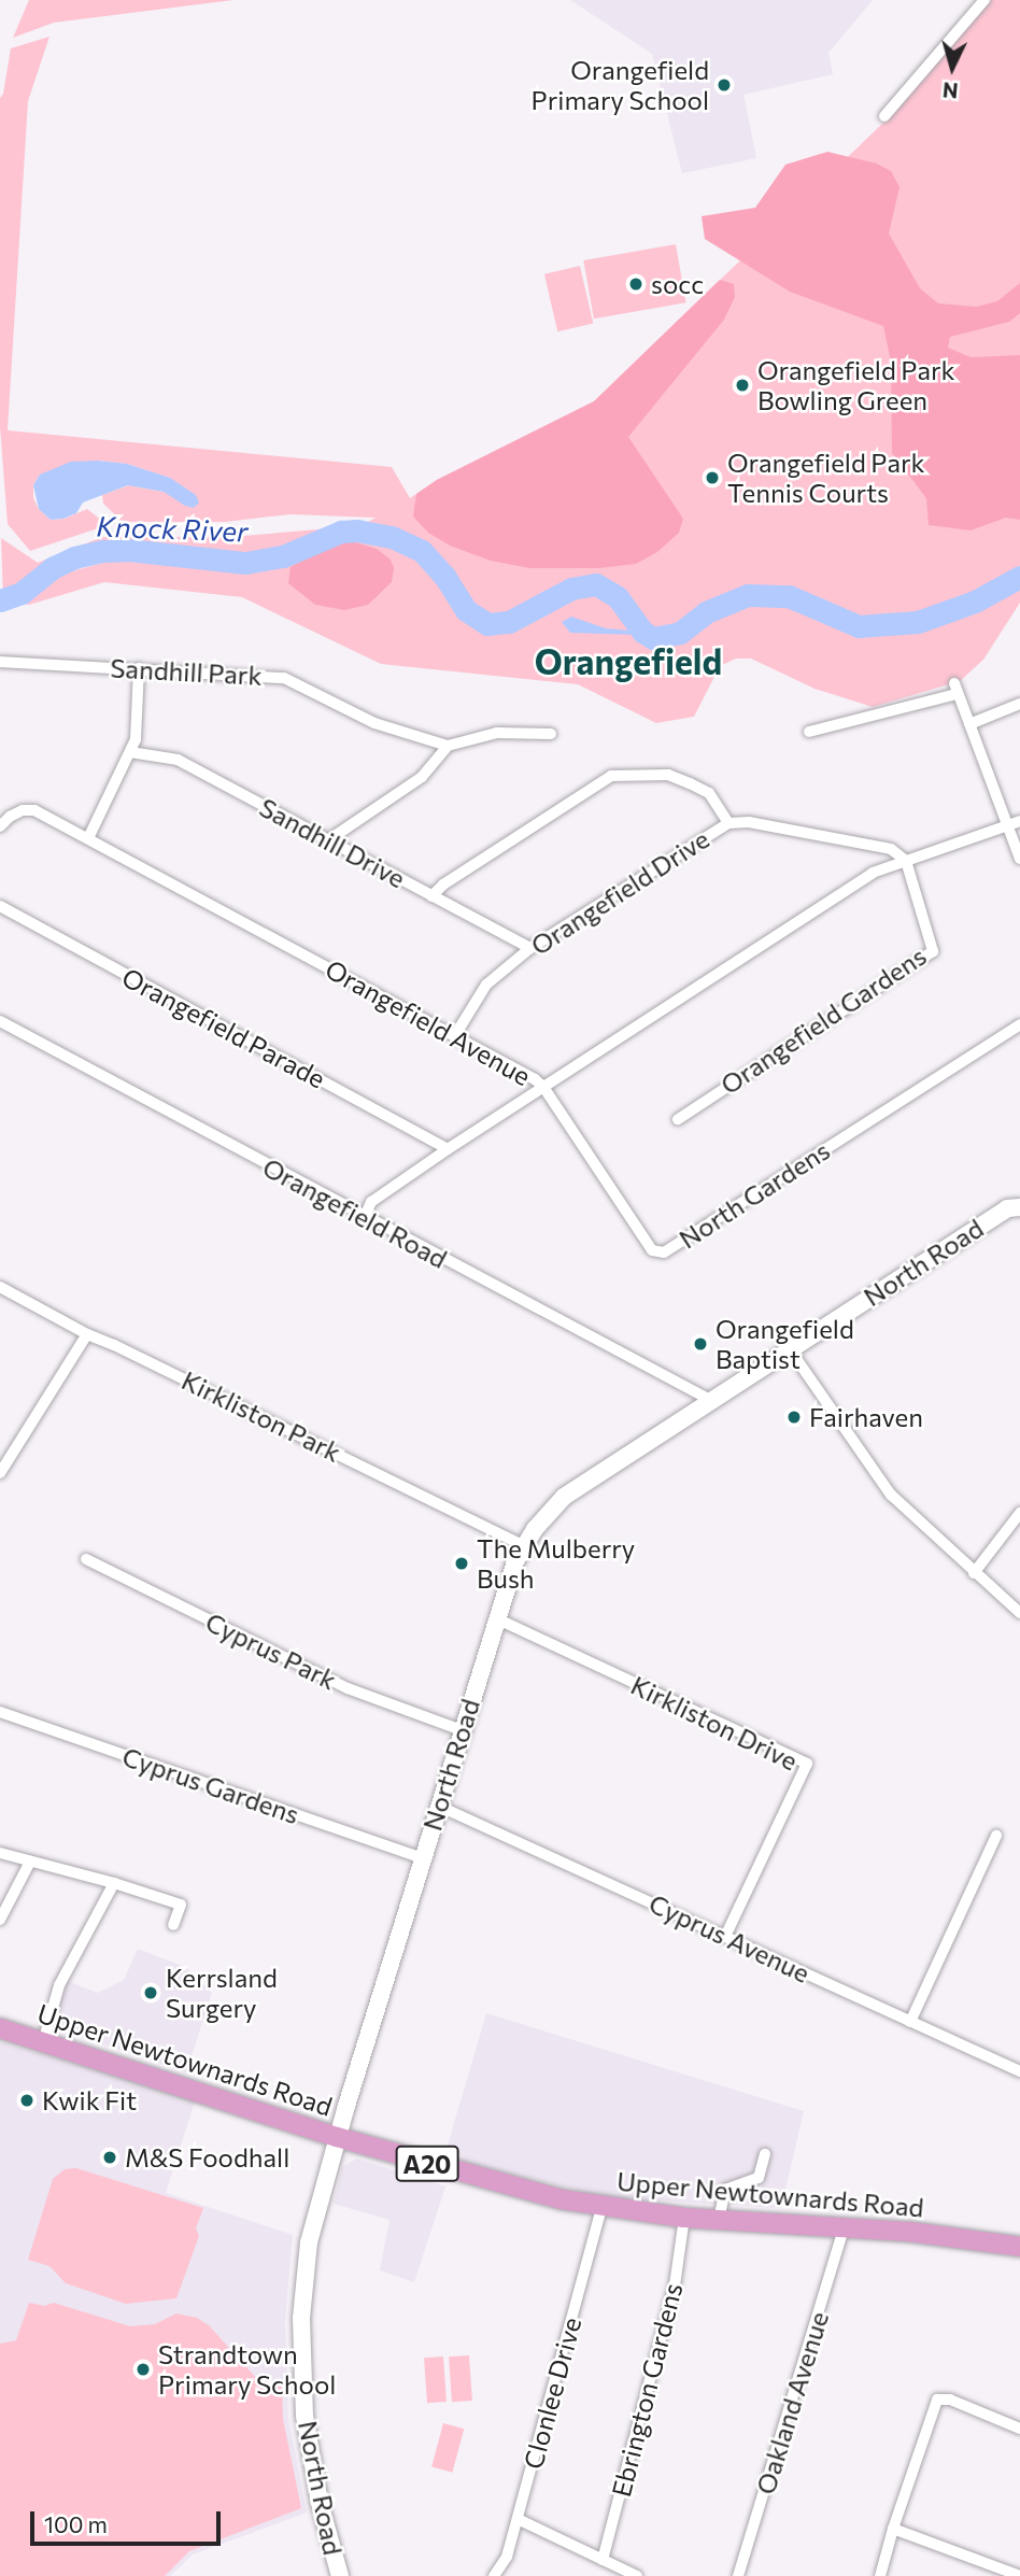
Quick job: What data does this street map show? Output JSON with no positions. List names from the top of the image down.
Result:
{
  "streets": {
    "main road": ["Upper Newtownards Road", "A20"],
    "street": [
      "Sandhill Park",
      "Sandhill Drive",
      "Orangefield Drive",
      "Orangefield Gardens",
      "Orangefield Avenue",
      "Orangefield Parade",
      "North Gardens",
      "Orangefield Road",
      "North Road",
      "Kirkliston Park",
      "Cyprus Park",
      "Kirkliston Drive",
      "Cyprus Gardens",
      "Cyprus Avenue",
      "Ebrington Gardens",
      "Clonlee Drive",
      "Oakland Avenue"
    ]
  },
  "crossings": [
    ["Sandhill Drive", "Orangefield Drive"],
    ["Orangefield Drive", "Orangefield Gardens"],
    ["Orangefield Drive", "Orangefield Avenue"],
    ["Orangefield Gardens", "Orangefield Avenue"],
    ["Orangefield Avenue", "North Gardens"],
    ["Orangefield Road", "North Road"],
    ["North Road", "Kirkliston Park"],
    ["North Road", "Cyprus Park"],
    ["North Road", "Kirkliston Drive"],
    ["North Road", "Cyprus Gardens"],
    ["North Road", "Cyprus Avenue"],
    ["North Road", "Upper Newtownards Road"],
    ["Kirkliston Drive", "Cyprus Avenue"],
    ["Upper Newtownards Road", "Ebrington Gardens"],
    ["Upper Newtownards Road", "Clonlee Drive"],
    ["Upper Newtownards Road", "Oakland Avenue"]
  ],
  "districts": ["Orangefield"],
  "water": ["Knock River"],
  "places": [
    "Orangefield Primary School",
    "socc",
    "Orangefield Park Bowling Green",
    "Orangefield Park Tennis Courts",
    "Orangefield Baptist",
    "Fairhaven",
    "The Mulberry Bush",
    "Kerrsland Surgery",
    "Kwik Fit",
    "M&S Foodhall",
    "Strandtown Primary School"
  ],
  "scale_bar": "100 m",
  "north": "bottom"
}
